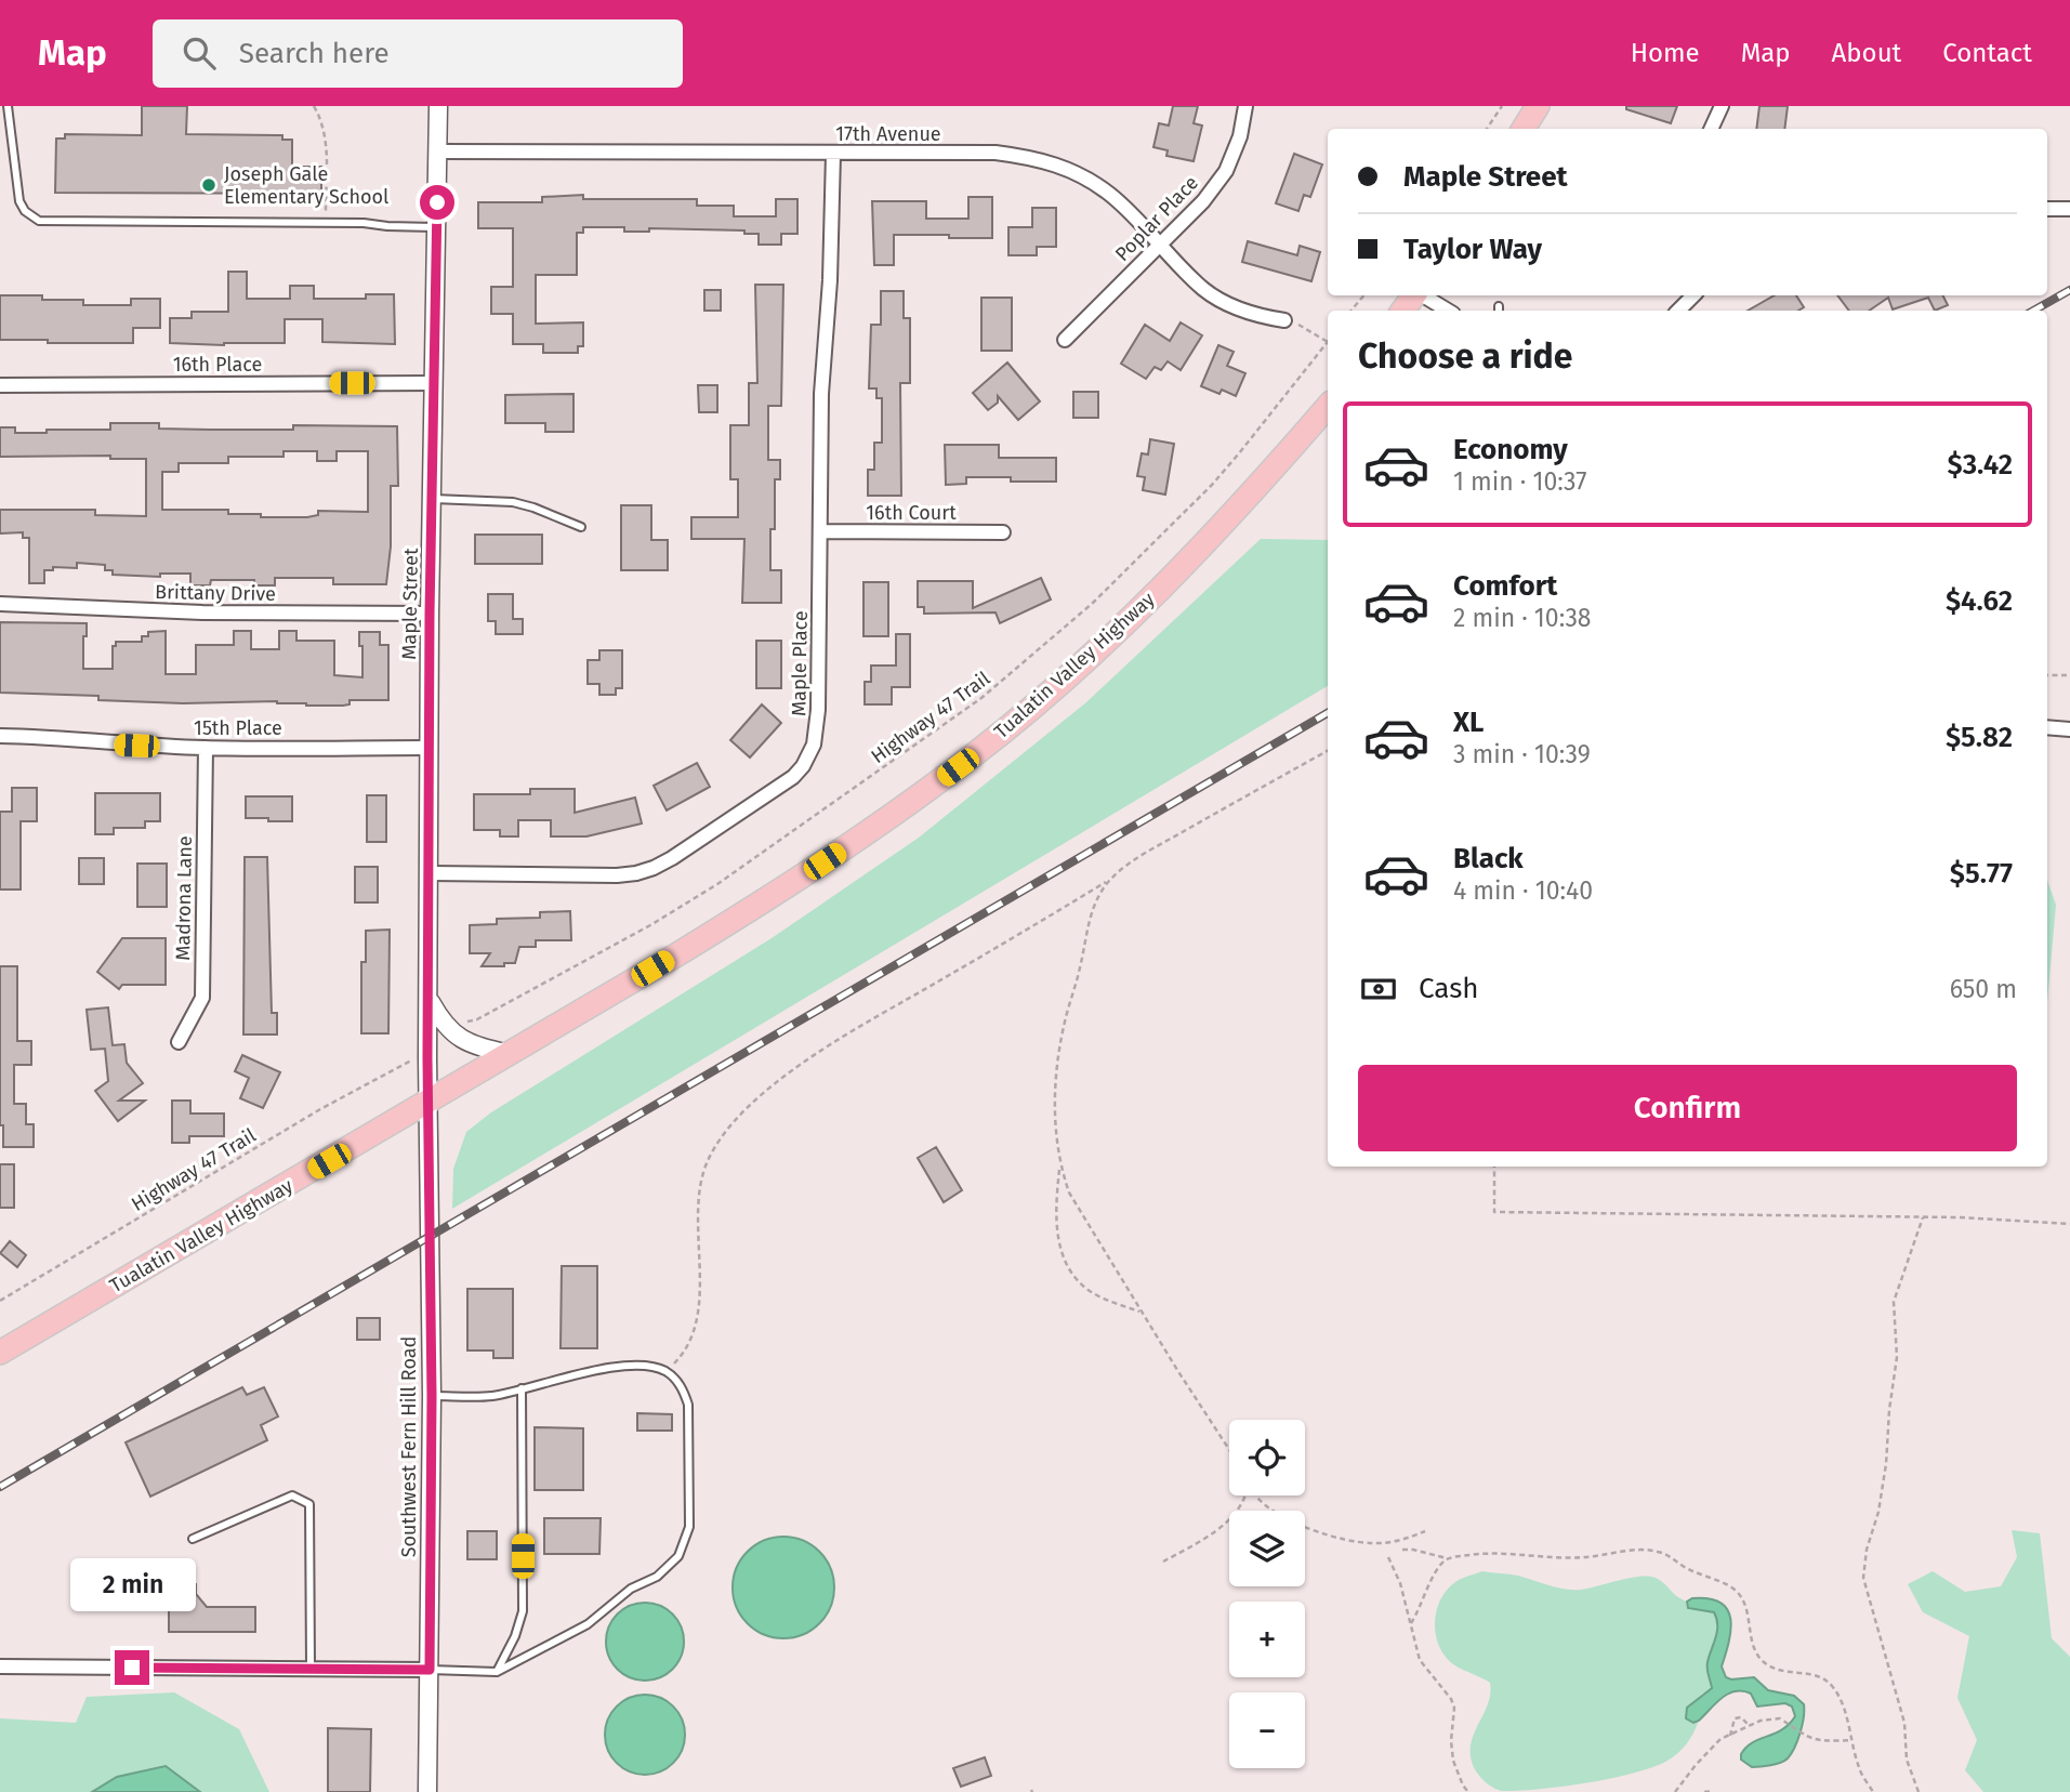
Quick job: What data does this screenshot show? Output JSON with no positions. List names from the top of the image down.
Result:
{
  "streets": {
    "highway": ["Tualatin Valley Highway"],
    "street": [
      "17th Avenue",
      "Poplar Place",
      "16th Place",
      "16th Court",
      "Brittany Drive",
      "Maple Street",
      "Maple Place",
      "15th Place",
      "Madrona Lane",
      "Southwest Fern Hill Road"
    ],
    "path": ["Highway 47 Trail"]
  },
  "crossings": [
    ["17th Avenue", "Poplar Place"],
    ["17th Avenue", "Maple Street"],
    ["17th Avenue", "Maple Place"],
    ["16th Place", "Maple Street"],
    ["16th Court", "Maple Place"],
    ["Brittany Drive", "Maple Street"],
    ["Maple Street", "Maple Place"],
    ["Maple Street", "Tualatin Valley Highway"],
    ["Maple Street", "15th Place"],
    ["Maple Street", "Southwest Fern Hill Road"],
    ["Tualatin Valley Highway", "Southwest Fern Hill Road"],
    ["15th Place", "Madrona Lane"]
  ],
  "places": ["Joseph Gale Elementary School"],
  "page": {
    "header": "Map",
    "search": "Search here",
    "nav": [
      "Home",
      "Map",
      "About",
      "Contact"
    ],
    "banner": ["Maple Street", "Taylor Way"],
    "heading": "Choose a ride",
    "list": [
      {
        "name": "Economy",
        "note": "1 min · 10:37",
        "value": "$3.42"
      },
      {
        "name": "Comfort",
        "note": "2 min · 10:38",
        "value": "$4.62"
      },
      {
        "name": "XL",
        "note": "3 min · 10:39",
        "value": "$5.82"
      },
      {
        "name": "Black",
        "note": "4 min · 10:40",
        "value": "$5.77"
      }
    ],
    "pay": ["Cash", "650 m"],
    "buttons": "Confirm",
    "map_buttons": ["+", "−"],
    "bubble": "2 min"
  }
}
